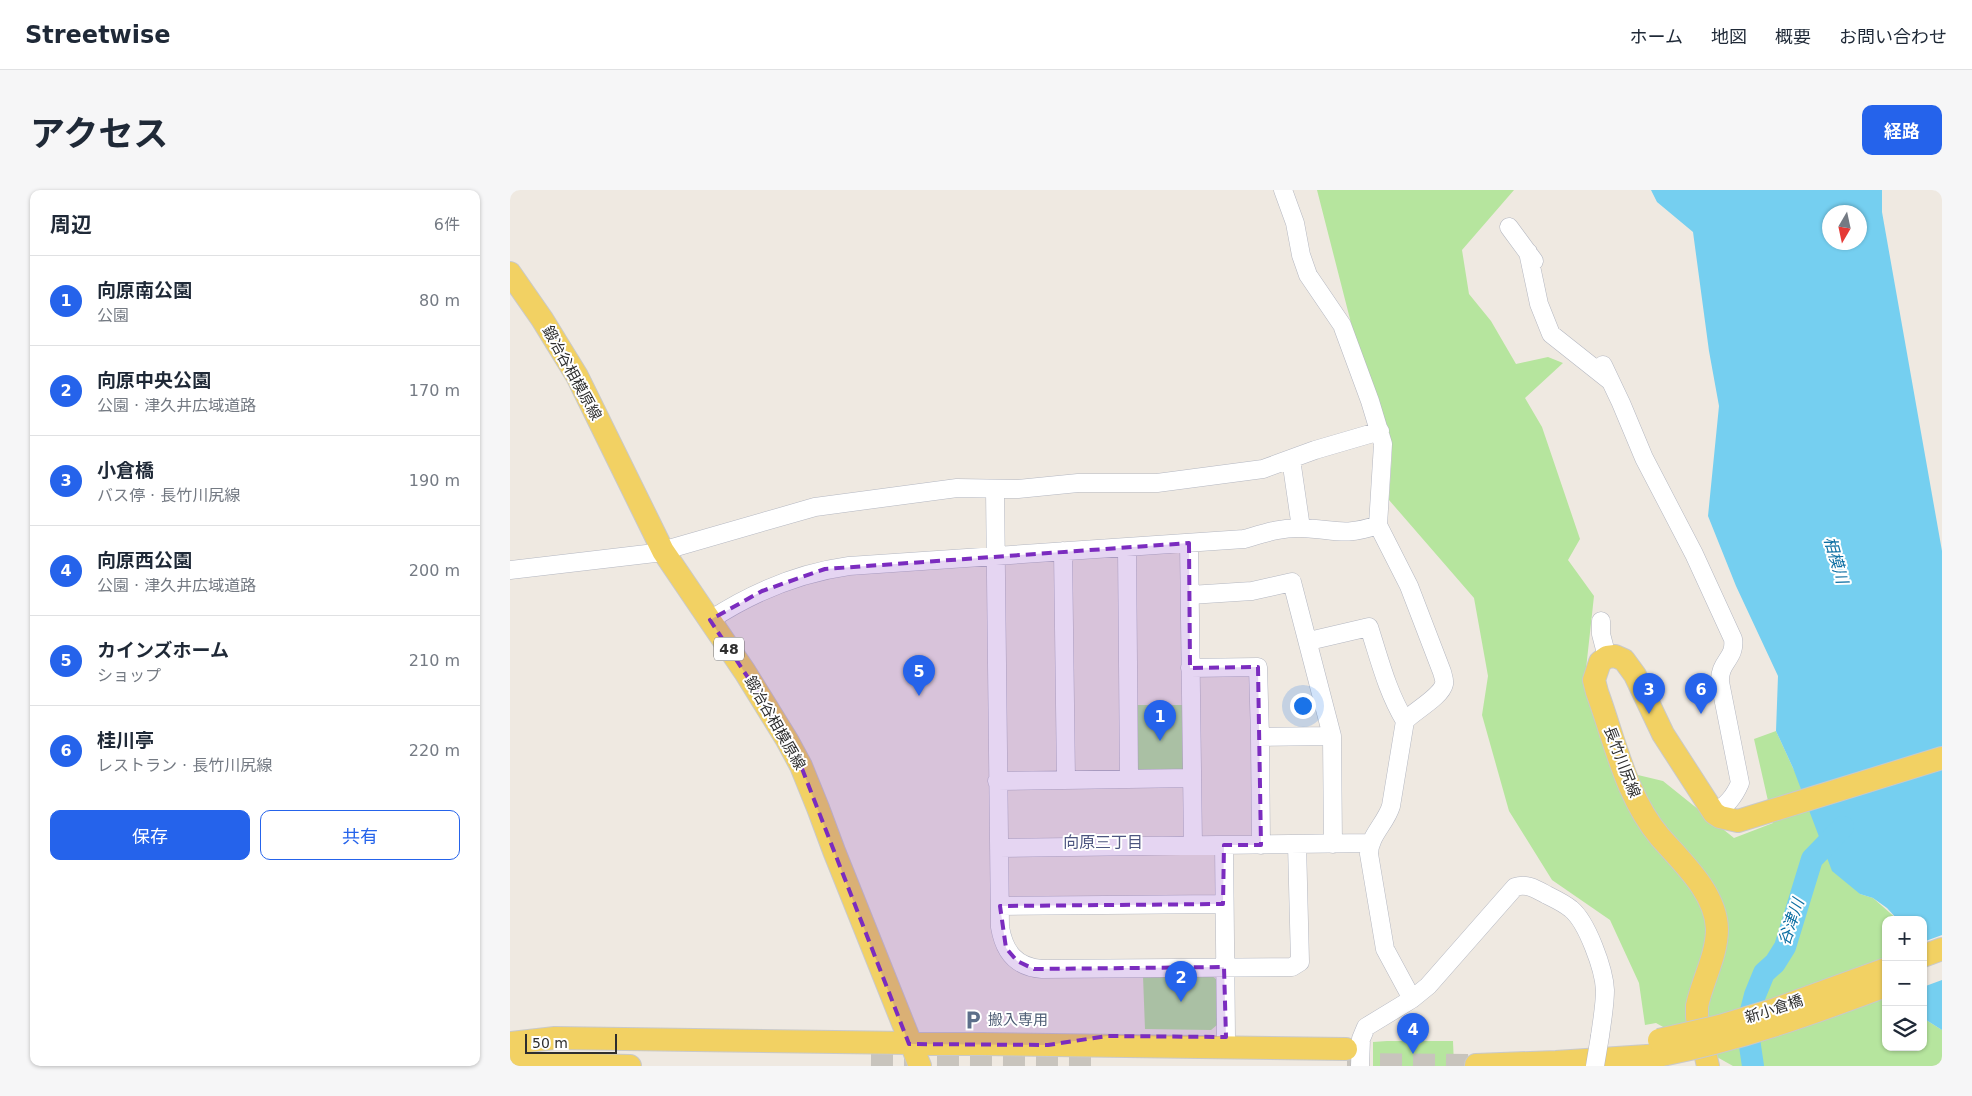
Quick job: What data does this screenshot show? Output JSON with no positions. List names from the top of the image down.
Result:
{
  "streets": {
    "main road": [
      "鍛冶谷相模原線",
      "48",
      "長竹川尻線",
      "新小倉橋"
    ]
  },
  "districts": ["向原三丁目"],
  "water": ["相模川", "谷津川"],
  "places": {
    "parking": ["搬入専用"]
  },
  "scale_bar": "50 m",
  "north": "bottom",
  "page": {
    "header": "Streetwise",
    "nav": [
      "ホーム",
      "地図",
      "概要",
      "お問い合わせ"
    ],
    "title": "アクセス",
    "buttons": [
      "経路",
      ["保存", "共有"]
    ],
    "heading": ["周辺", "6件"],
    "list": [
      {
        "mark": "1",
        "name": "向原南公園",
        "note": "公園",
        "value": "80 m"
      },
      {
        "mark": "2",
        "name": "向原中央公園",
        "note": "公園 · 津久井広域道路",
        "value": "170 m"
      },
      {
        "mark": "3",
        "name": "小倉橋",
        "note": "バス停 · 長竹川尻線",
        "value": "190 m"
      },
      {
        "mark": "4",
        "name": "向原西公園",
        "note": "公園 · 津久井広域道路",
        "value": "200 m"
      },
      {
        "mark": "5",
        "name": "カインズホーム",
        "note": "ショップ",
        "value": "210 m"
      },
      {
        "mark": "6",
        "name": "桂川亭",
        "note": "レストラン · 長竹川尻線",
        "value": "220 m"
      }
    ],
    "pins": [
      "5",
      "3",
      "6",
      "1",
      "2",
      "4"
    ],
    "map_buttons": ["+", "−"],
    "scale": "50 m"
  }
}
